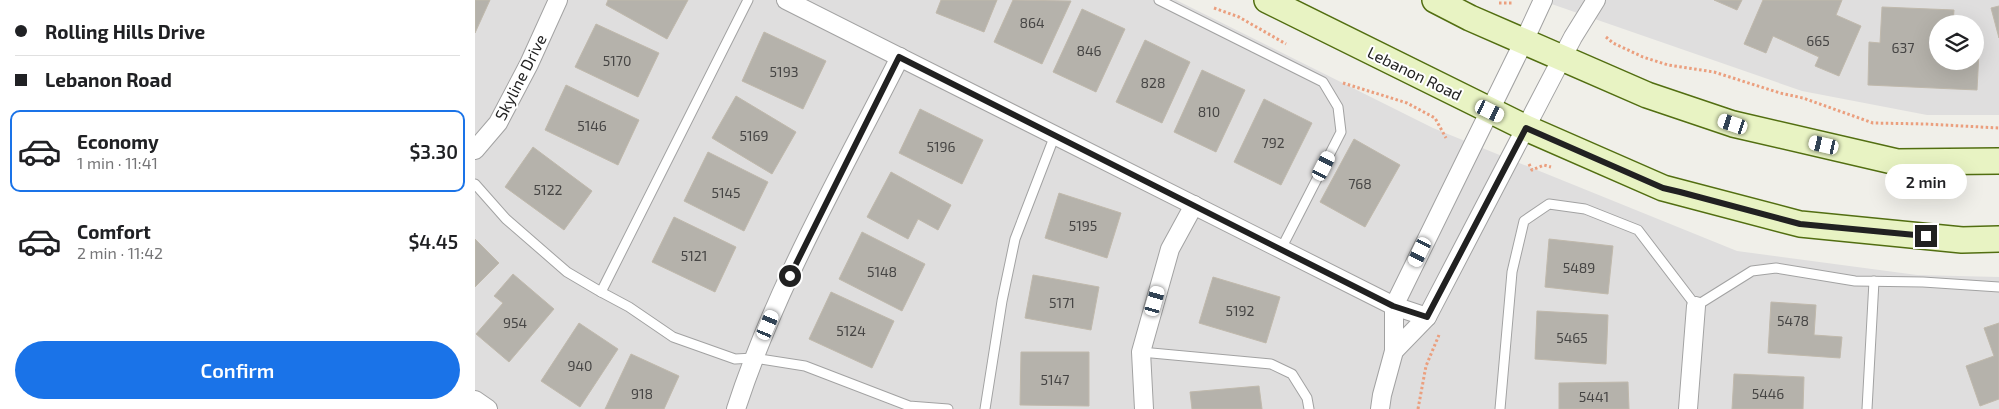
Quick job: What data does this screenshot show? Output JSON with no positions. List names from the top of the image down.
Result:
{
  "streets": {
    "main road": ["Lebanon Road"],
    "street": ["Skyline Drive"]
  },
  "house_numbers": [
    "864",
    "665",
    "637",
    "846",
    "5170",
    "5193",
    "828",
    "810",
    "5146",
    "5169",
    "792",
    "5196",
    "768",
    "5122",
    "5145",
    "5195",
    "5121",
    "5489",
    "5148",
    "5171",
    "5192",
    "5478",
    "954",
    "5124",
    "5465",
    "940",
    "5147",
    "918",
    "5446",
    "5441"
  ],
  "page": {
    "banner": ["Rolling Hills Drive", "Lebanon Road"],
    "list": [
      {
        "name": "Economy",
        "note": "1 min · 11:41",
        "value": "$3.30"
      },
      {
        "name": "Comfort",
        "note": "2 min · 11:42",
        "value": "$4.45"
      }
    ],
    "bubble": "2 min",
    "buttons": "Confirm"
  }
}
